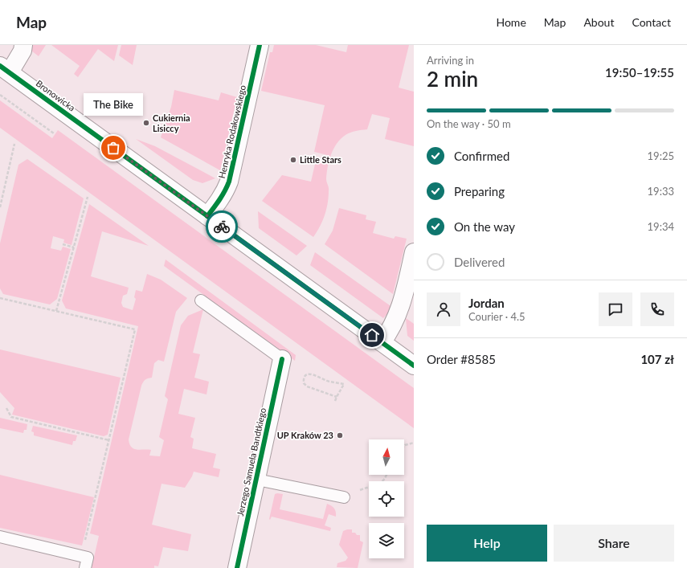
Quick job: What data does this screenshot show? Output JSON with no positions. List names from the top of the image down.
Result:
{
  "streets": {
    "street": ["Bronowicka", "Henryka Rodakowskiego", "Jerzego Samuela Bandtkiego"]
  },
  "crossings": [
    ["Bronowicka", "Henryka Rodakowskiego"]
  ],
  "places": [
    "Cukiernia Lisiccy",
    "The Bike",
    "Little Stars",
    "UP Kraków 23"
  ],
  "north": "top",
  "page": {
    "header": "Map",
    "nav": [
      "Home",
      "Map",
      "About",
      "Contact"
    ],
    "heading": ["2 min", "Arriving in", "19:50–19:55"],
    "panel": [
      "Jordan",
      "Courier · 4.5",
      "Order #8585",
      "107 zł"
    ],
    "bubble": "The Bike",
    "bar": "On the way · 50 m",
    "list": [
      ["Confirmed", "19:25"],
      ["Preparing", "19:33"],
      ["On the way", "19:34"],
      "Delivered"
    ],
    "buttons": ["Help", "Share"]
  }
}
